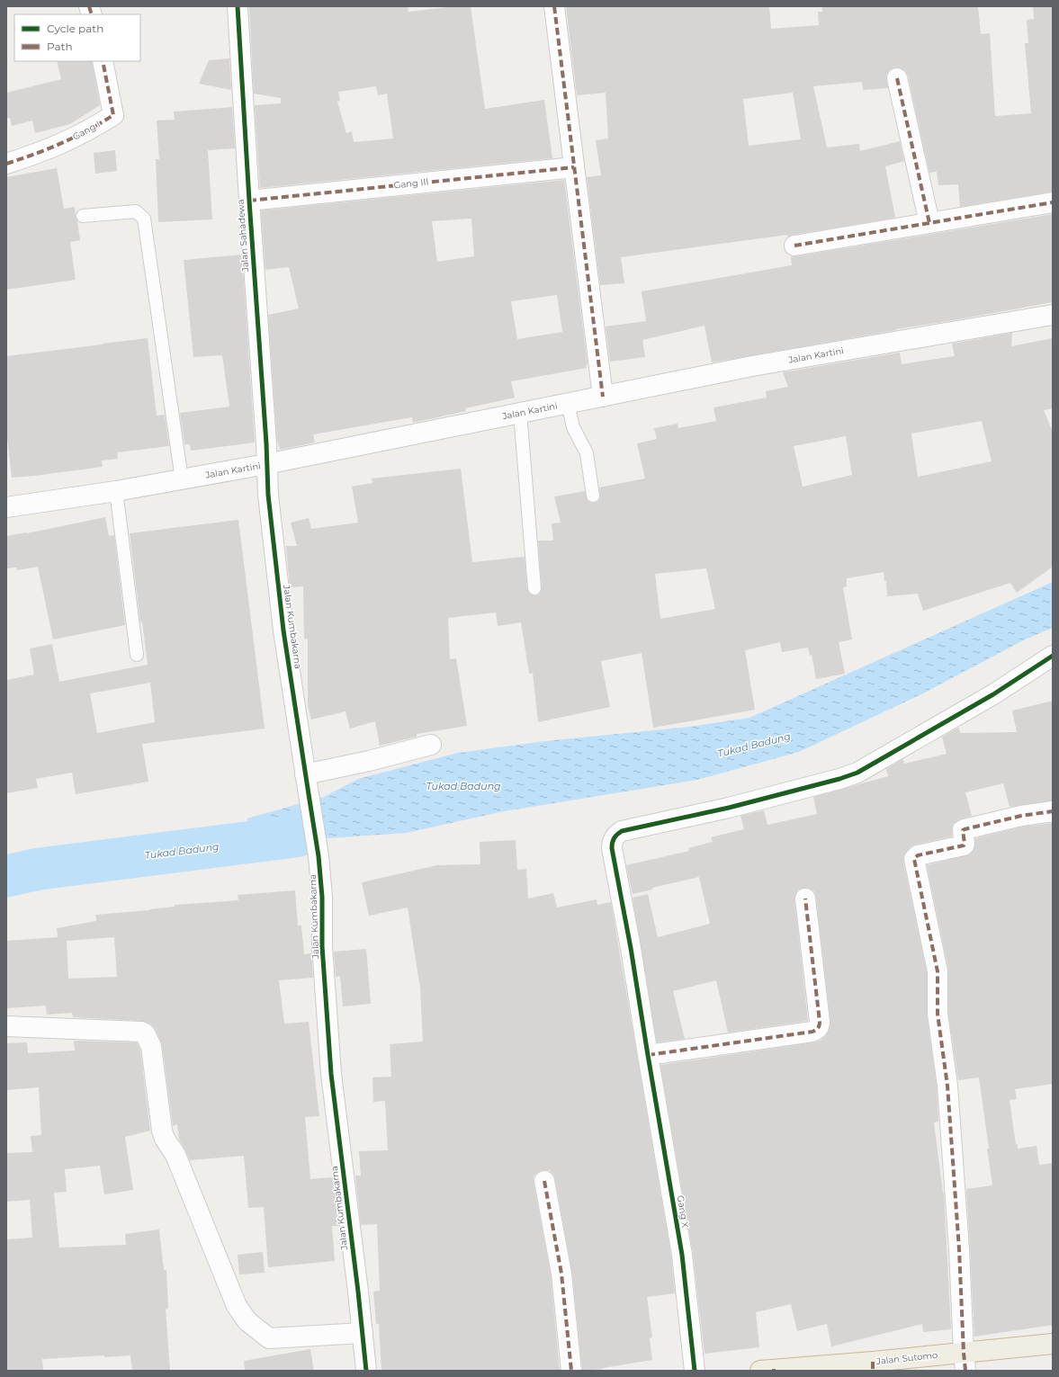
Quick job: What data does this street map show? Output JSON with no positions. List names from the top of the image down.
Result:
{
  "streets": {
    "highway": ["Jalan Sutomo"],
    "street": [
      "Gang I",
      "Gang III",
      "Jalan Sahadewa",
      "Jalan Kartini",
      "Jalan Kumbakarna",
      "Gang X"
    ]
  },
  "crossings": [
    ["Gang III", "Jalan Sahadewa"],
    ["Jalan Sahadewa", "Jalan Kartini"],
    ["Jalan Sahadewa", "Jalan Kumbakarna"],
    ["Jalan Kartini", "Jalan Kumbakarna"]
  ],
  "water": ["Tukad Badung"],
  "legend": ["Cycle path", "Path"]
}
